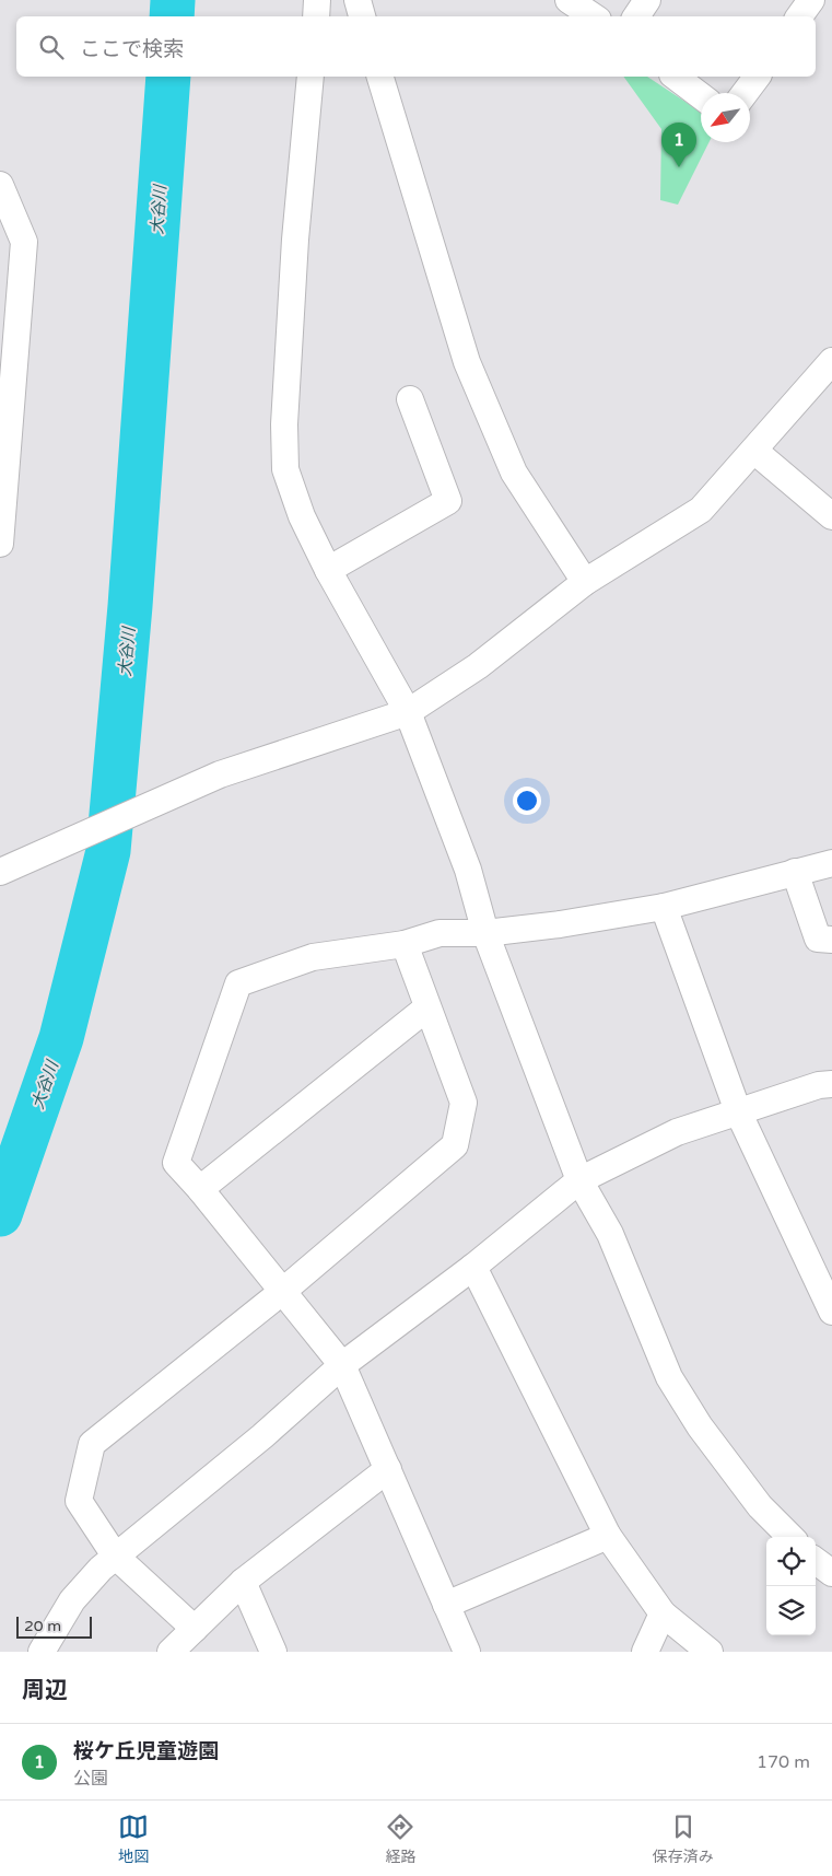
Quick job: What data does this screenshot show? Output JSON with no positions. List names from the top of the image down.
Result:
{
  "water": ["大谷川"],
  "scale_bar": "20 m",
  "north": "bottom left",
  "page": {
    "search": "ここで検索",
    "pins": "1",
    "scale": "20 m",
    "heading": "周辺",
    "list": [
      {
        "mark": "1",
        "name": "桜ケ丘児童遊園",
        "note": "公園",
        "value": "170 m"
      }
    ],
    "nav": ["地図", "経路", "保存済み"]
  }
}
